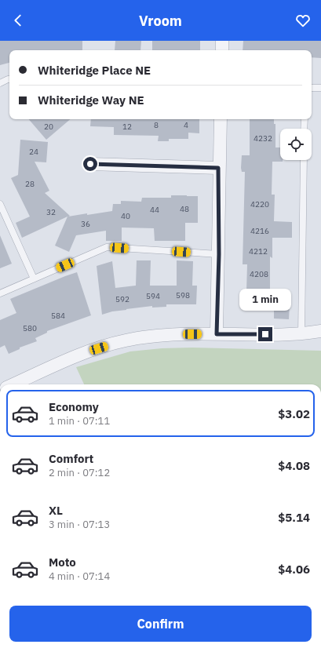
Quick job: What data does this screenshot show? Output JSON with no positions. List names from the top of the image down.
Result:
{
  "house_numbers": [
    "8",
    "4",
    "20",
    "12",
    "4232",
    "24",
    "28",
    "4220",
    "48",
    "44",
    "32",
    "40",
    "36",
    "4216",
    "4212",
    "4208",
    "598",
    "594",
    "592",
    "584",
    "580"
  ],
  "page": {
    "header": "Vroom",
    "banner": ["Whiteridge Place NE", "Whiteridge Way NE"],
    "bubble": "1 min",
    "list": [
      {
        "name": "Economy",
        "note": "1 min · 07:11",
        "value": "$3.02"
      },
      {
        "name": "Comfort",
        "note": "2 min · 07:12",
        "value": "$4.08"
      },
      {
        "name": "XL",
        "note": "3 min · 07:13",
        "value": "$5.14"
      },
      {
        "name": "Moto",
        "note": "4 min · 07:14",
        "value": "$4.06"
      }
    ],
    "buttons": "Confirm"
  }
}
